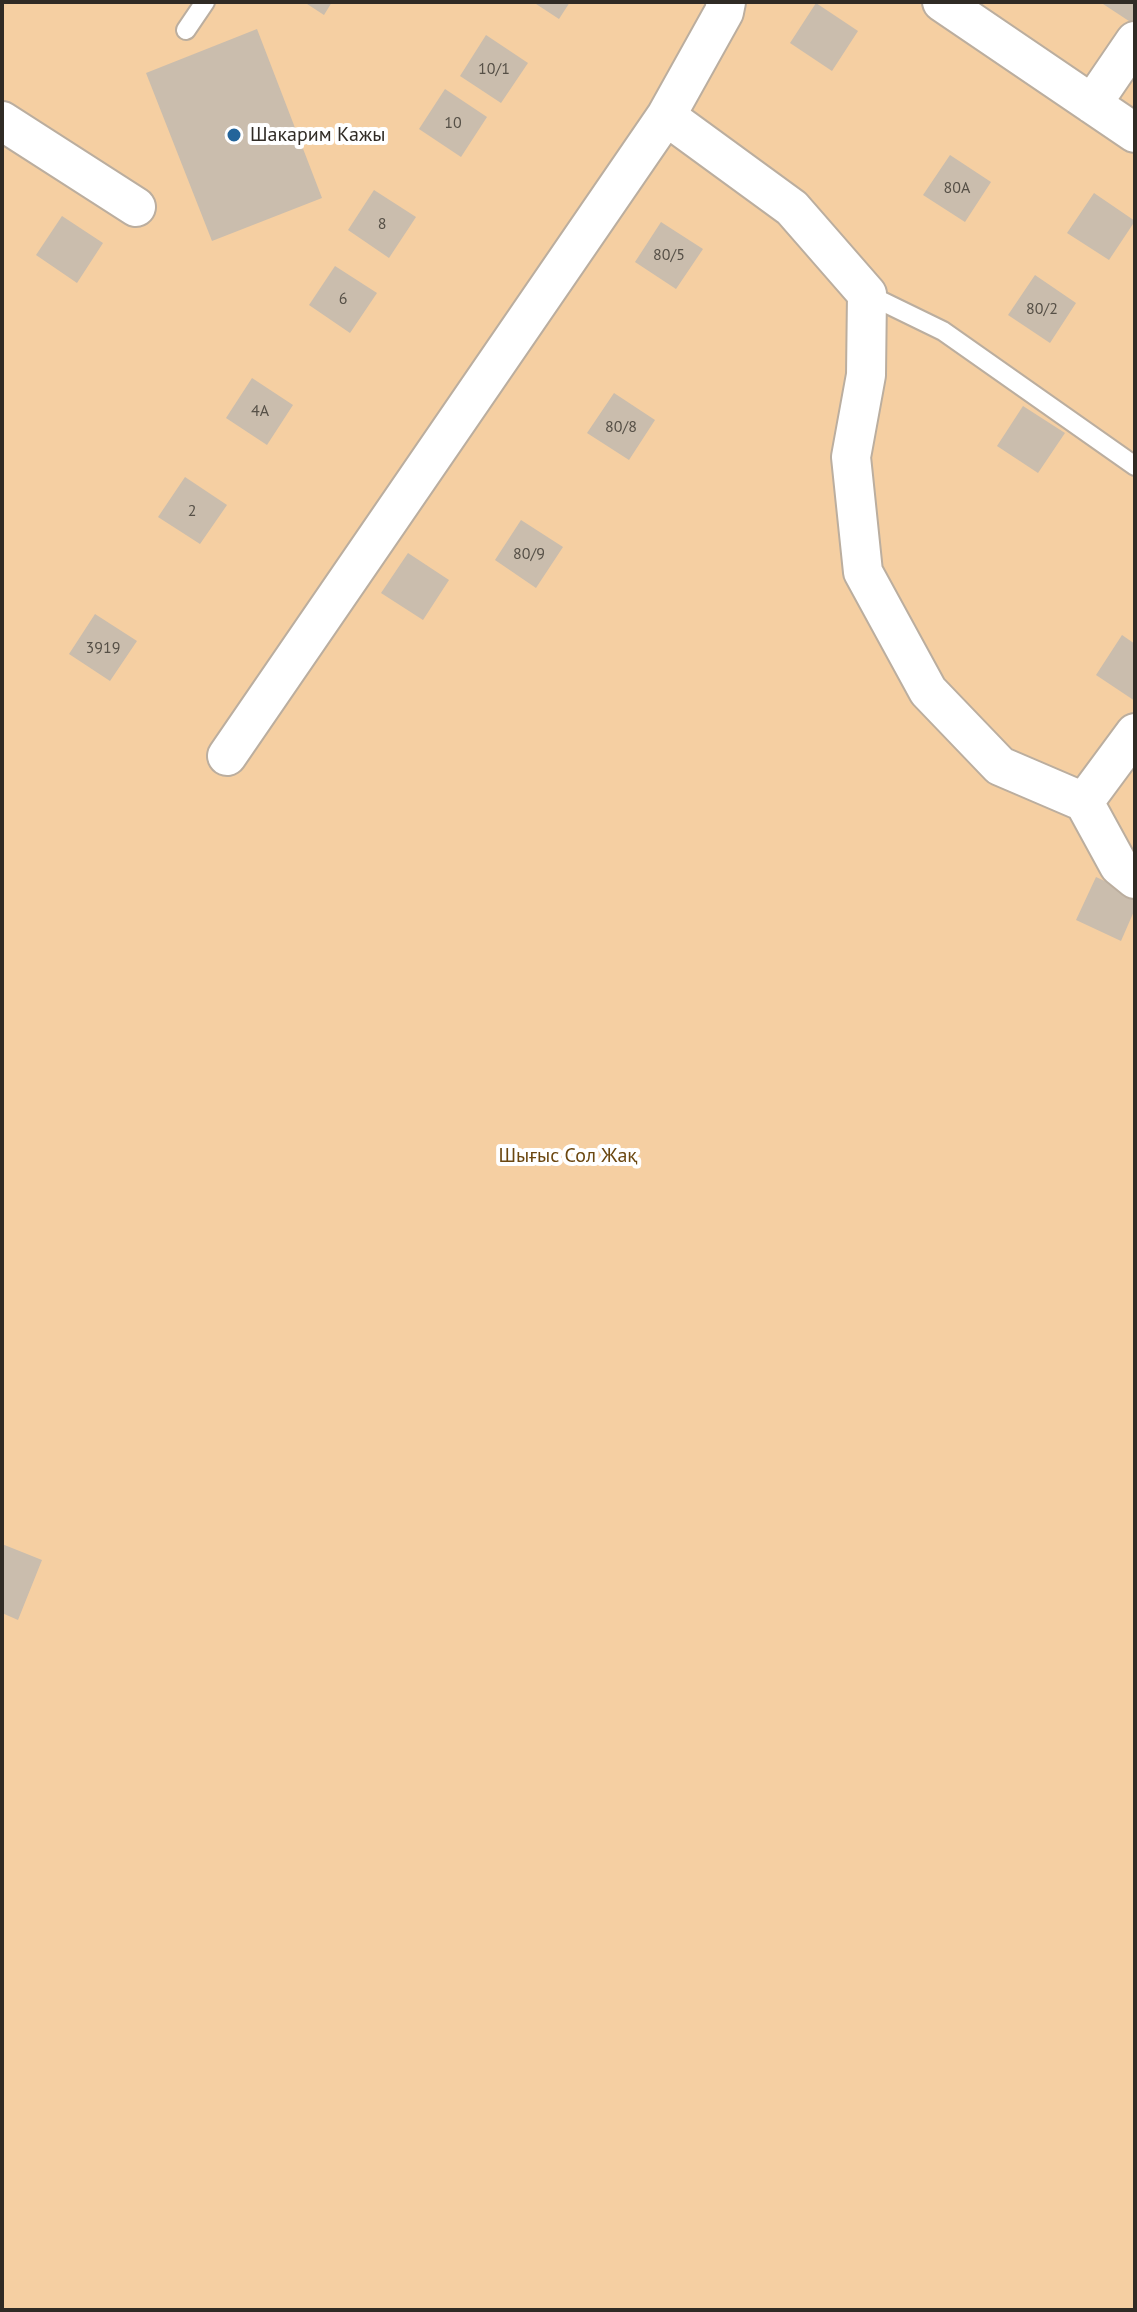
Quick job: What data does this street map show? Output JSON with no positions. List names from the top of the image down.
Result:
{
  "parks": ["Шығыс Сол Жақ"],
  "places": ["Шакарим Кажы"],
  "house_numbers": [
    "10/1",
    "10",
    "80А",
    "8",
    "80/5",
    "6",
    "80/2",
    "4А",
    "80/8",
    "2",
    "80/9",
    "3919"
  ]
}
